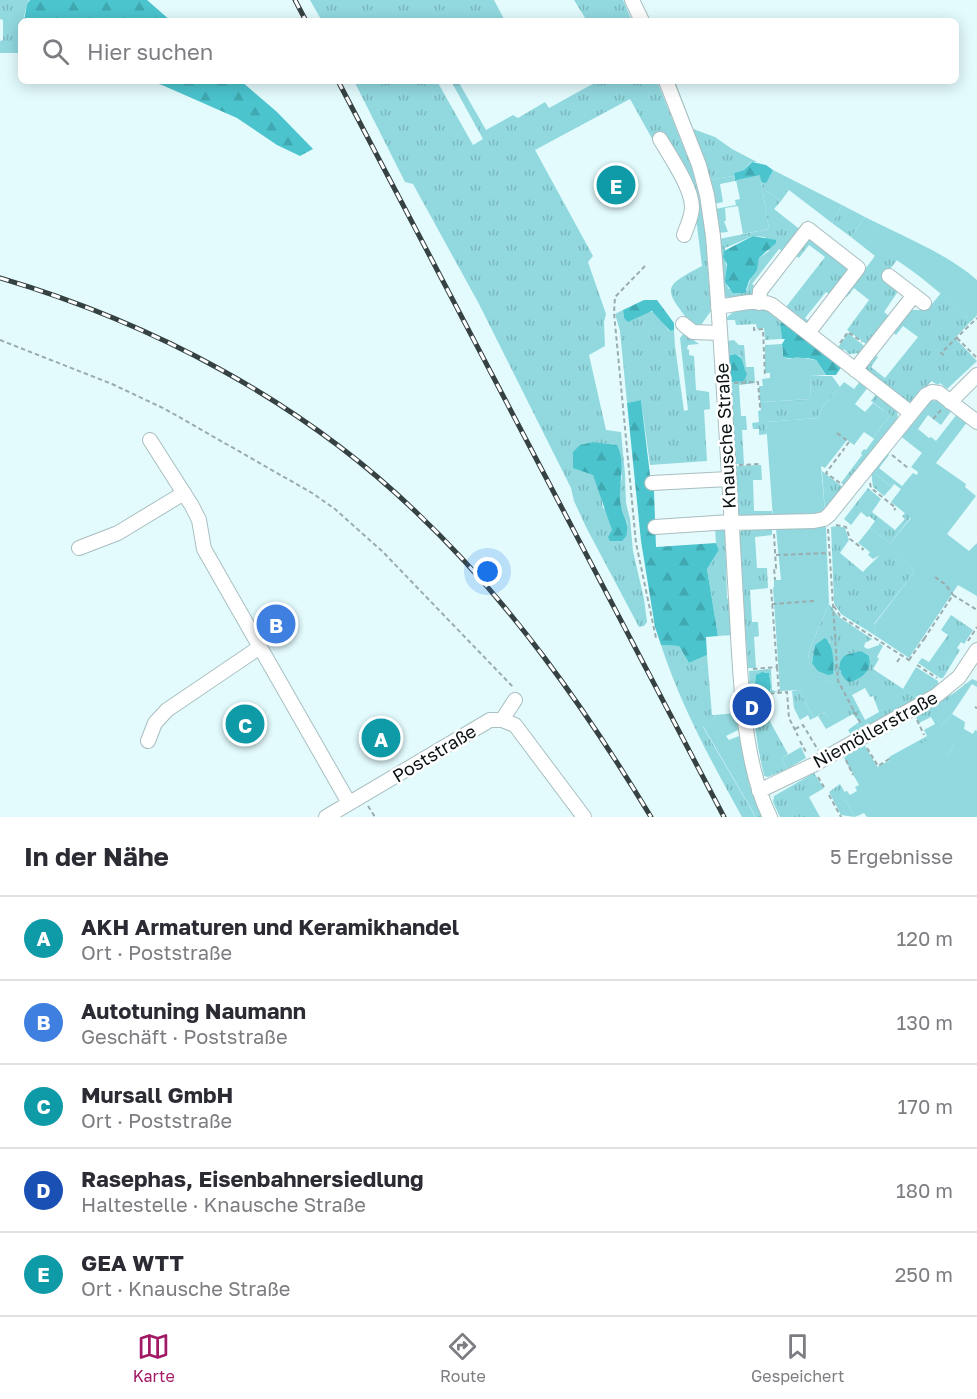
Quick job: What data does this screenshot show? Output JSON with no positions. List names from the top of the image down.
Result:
{
  "streets": {
    "street": ["Knausche Straße", "Niemöllerstraße", "Poststraße"]
  },
  "crossings": [
    ["Knausche Straße", "Niemöllerstraße"]
  ],
  "page": {
    "search": "Hier suchen",
    "pins": [
      "E",
      "B",
      "D",
      "C",
      "A"
    ],
    "heading": ["In der Nähe", "5 Ergebnisse"],
    "list": [
      {
        "mark": "A",
        "name": "AKH Armaturen und Keramikhandel",
        "note": "Ort · Poststraße",
        "value": "120 m"
      },
      {
        "mark": "B",
        "name": "Autotuning Naumann",
        "note": "Geschäft · Poststraße",
        "value": "130 m"
      },
      {
        "mark": "C",
        "name": "Mursall GmbH",
        "note": "Ort · Poststraße",
        "value": "170 m"
      },
      {
        "mark": "D",
        "name": "Rasephas, Eisenbahnersiedlung",
        "note": "Haltestelle · Knausche Straße",
        "value": "180 m"
      },
      {
        "mark": "E",
        "name": "GEA WTT",
        "note": "Ort · Knausche Straße",
        "value": "250 m"
      }
    ],
    "nav": ["Karte", "Route", "Gespeichert"]
  }
}
